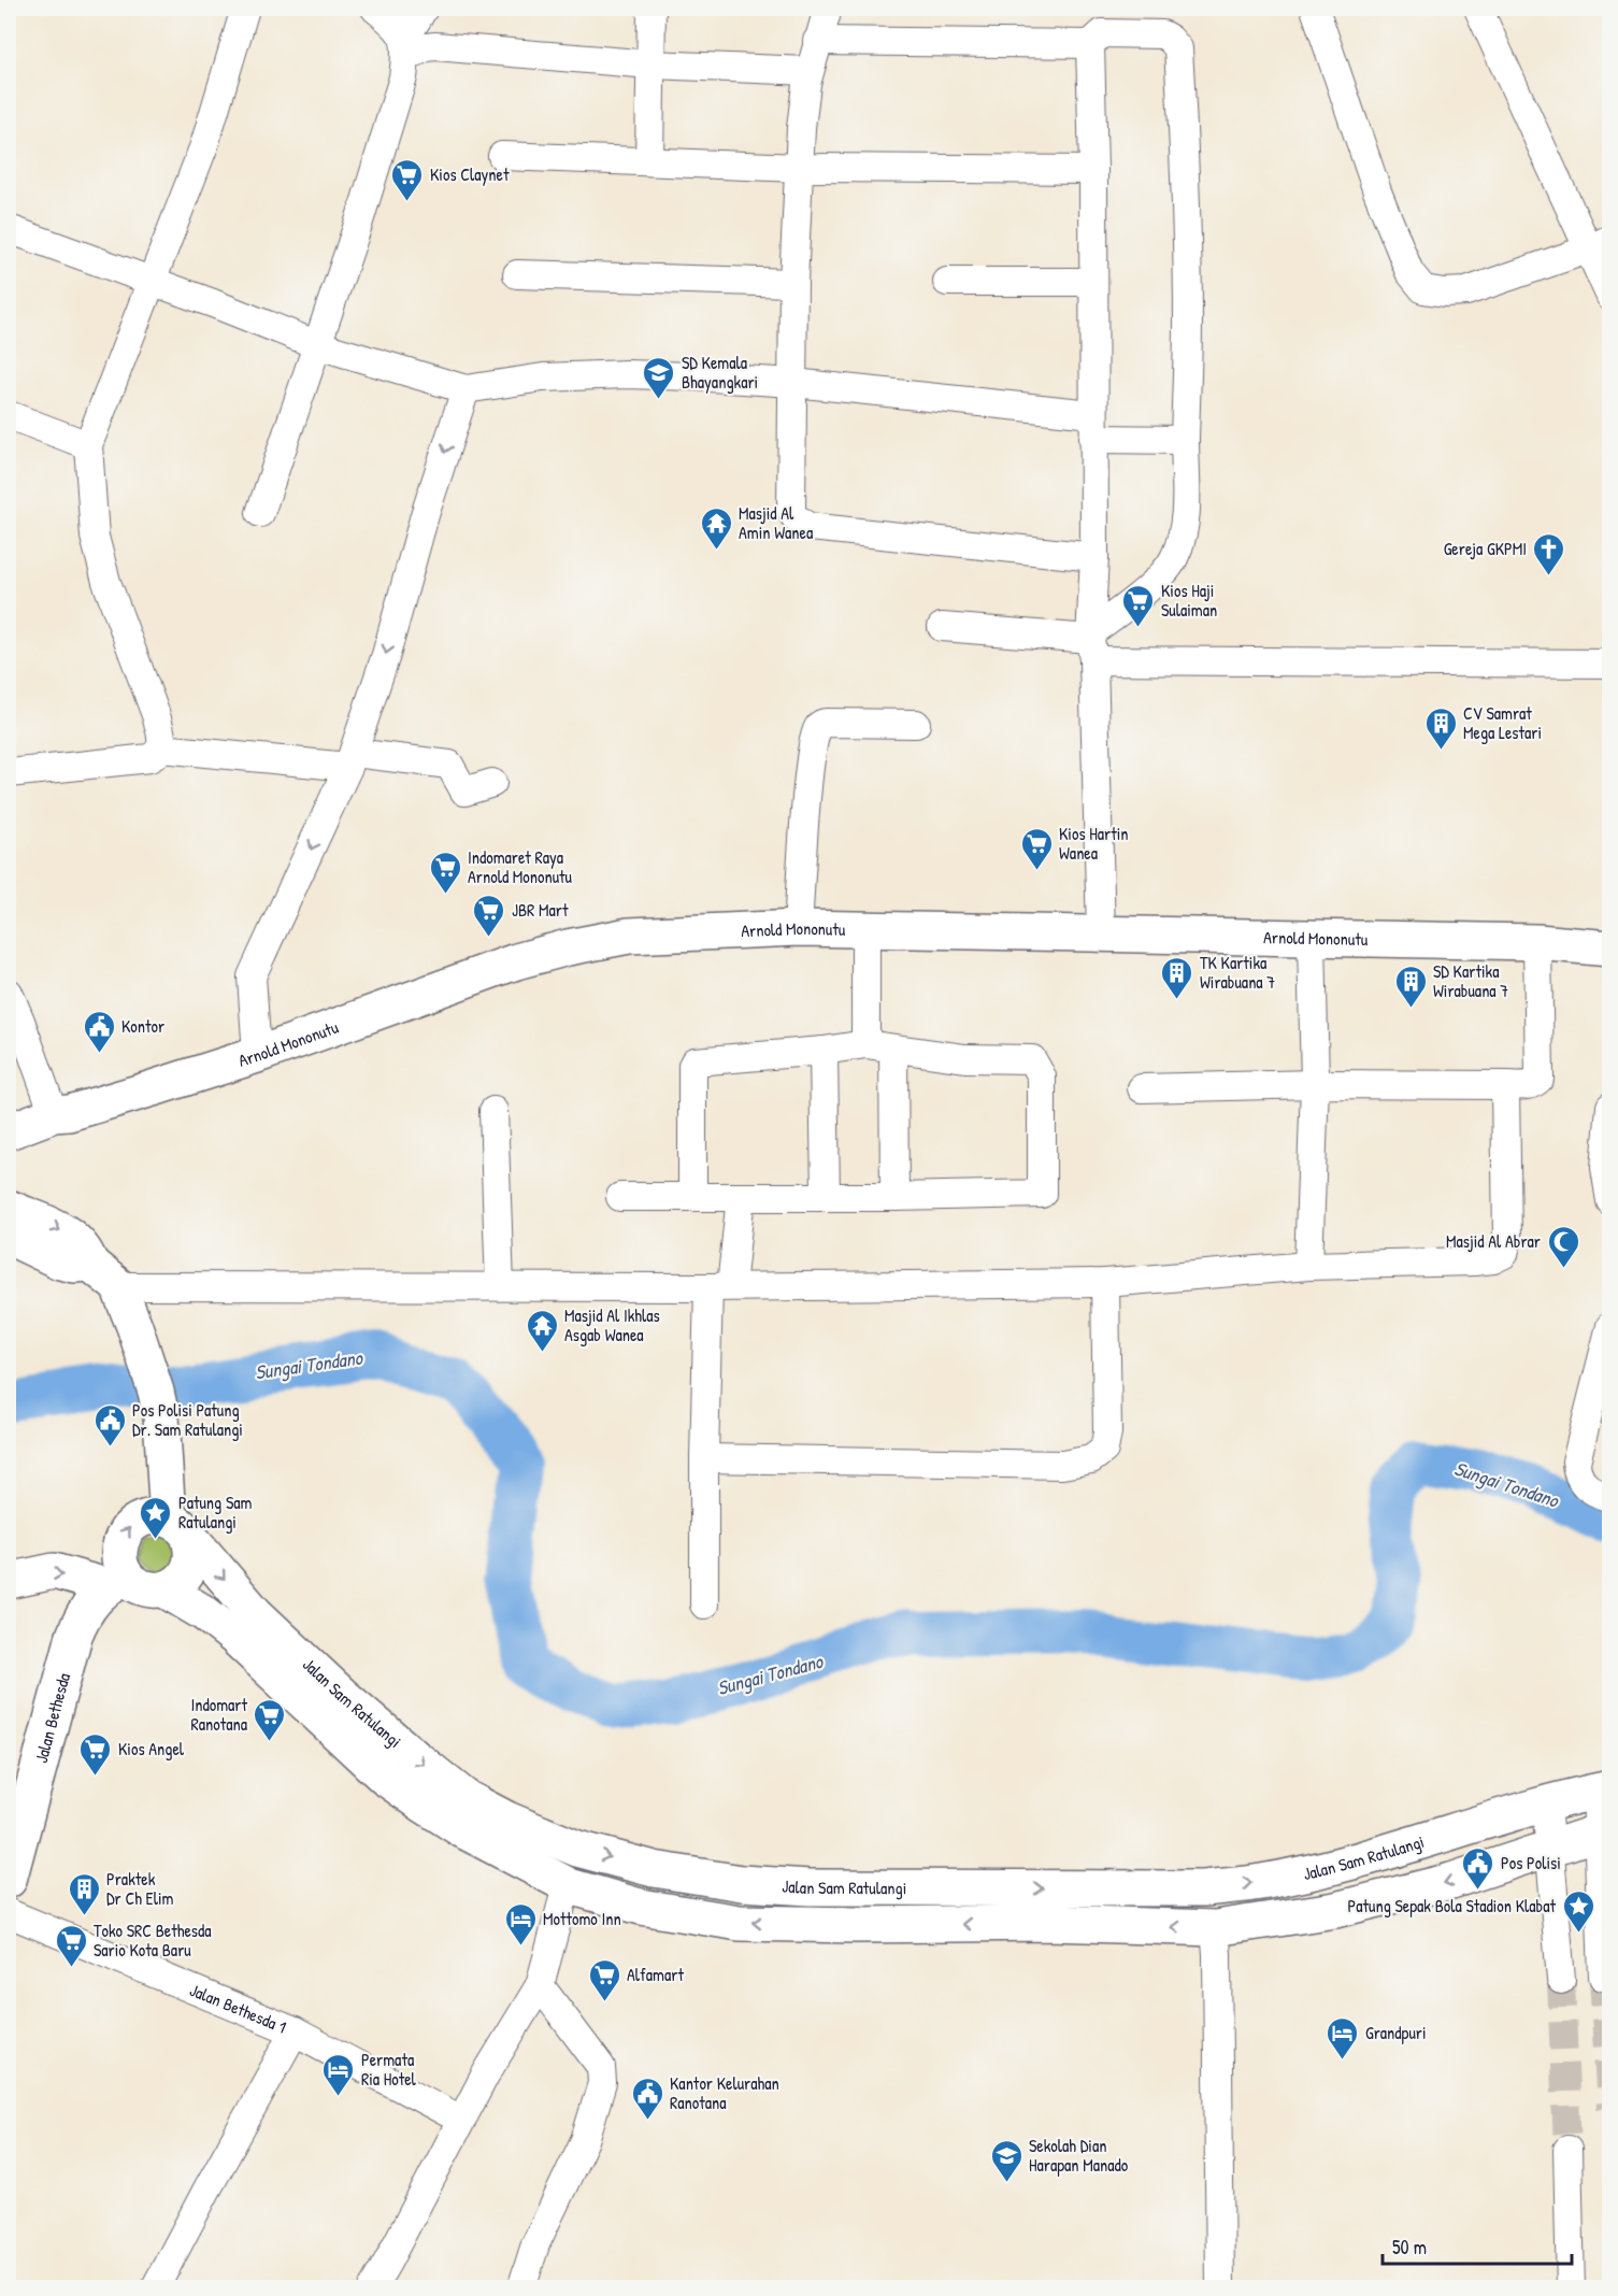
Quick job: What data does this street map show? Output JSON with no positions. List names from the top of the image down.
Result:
{
  "streets": {
    "main road": ["Arnold Mononutu", "Jalan Sam Ratulangi", "Jalan Bethesda"],
    "street": ["Jalan Bethesda 1"]
  },
  "crossings": [
    ["Jalan Sam Ratulangi", "Jalan Bethesda"]
  ],
  "water": ["Sungai Tondano"],
  "places": {
    "supermarket": [
      "Kios Claynet",
      "Kios Haji Sulaiman",
      "Kios Hartin Wanea",
      "Indomaret Raya Arnold Mononutu",
      "JBR Mart",
      "Indomart Ranotana",
      "Kios Angel",
      "Toko SRC Bethesda Sario Kota Baru",
      "Alfamart"
    ],
    "school or university": ["SD Kemala Bhayangkari", "Sekolah Dian Harapan Manado"],
    "temple": ["Masjid Al Amin Wanea", "Masjid Al Ikhlas Asgab Wanea"],
    "church": ["Gereja GKPMI"],
    "building": [
      "CV Samrat Mega Lestari",
      "TK Kartika Wirabuana 7",
      "SD Kartika Wirabuana 7",
      "Praktek Dr Ch Elim"
    ],
    "public building": [
      "Kontor",
      "Pos Polisi Patung Dr. Sam Ratulangi",
      "Pos Polisi",
      "Kantor Kelurahan Ranotana"
    ],
    "mosque": ["Masjid Al Abrar"],
    "place": ["Patung Sam Ratulangi", "Patung Sepak Bola Stadion Klabat"],
    "hotel": ["Mottomo Inn", "Grandpuri", "Permata Ria Hotel"]
  },
  "scale_bar": "50 m"
}
